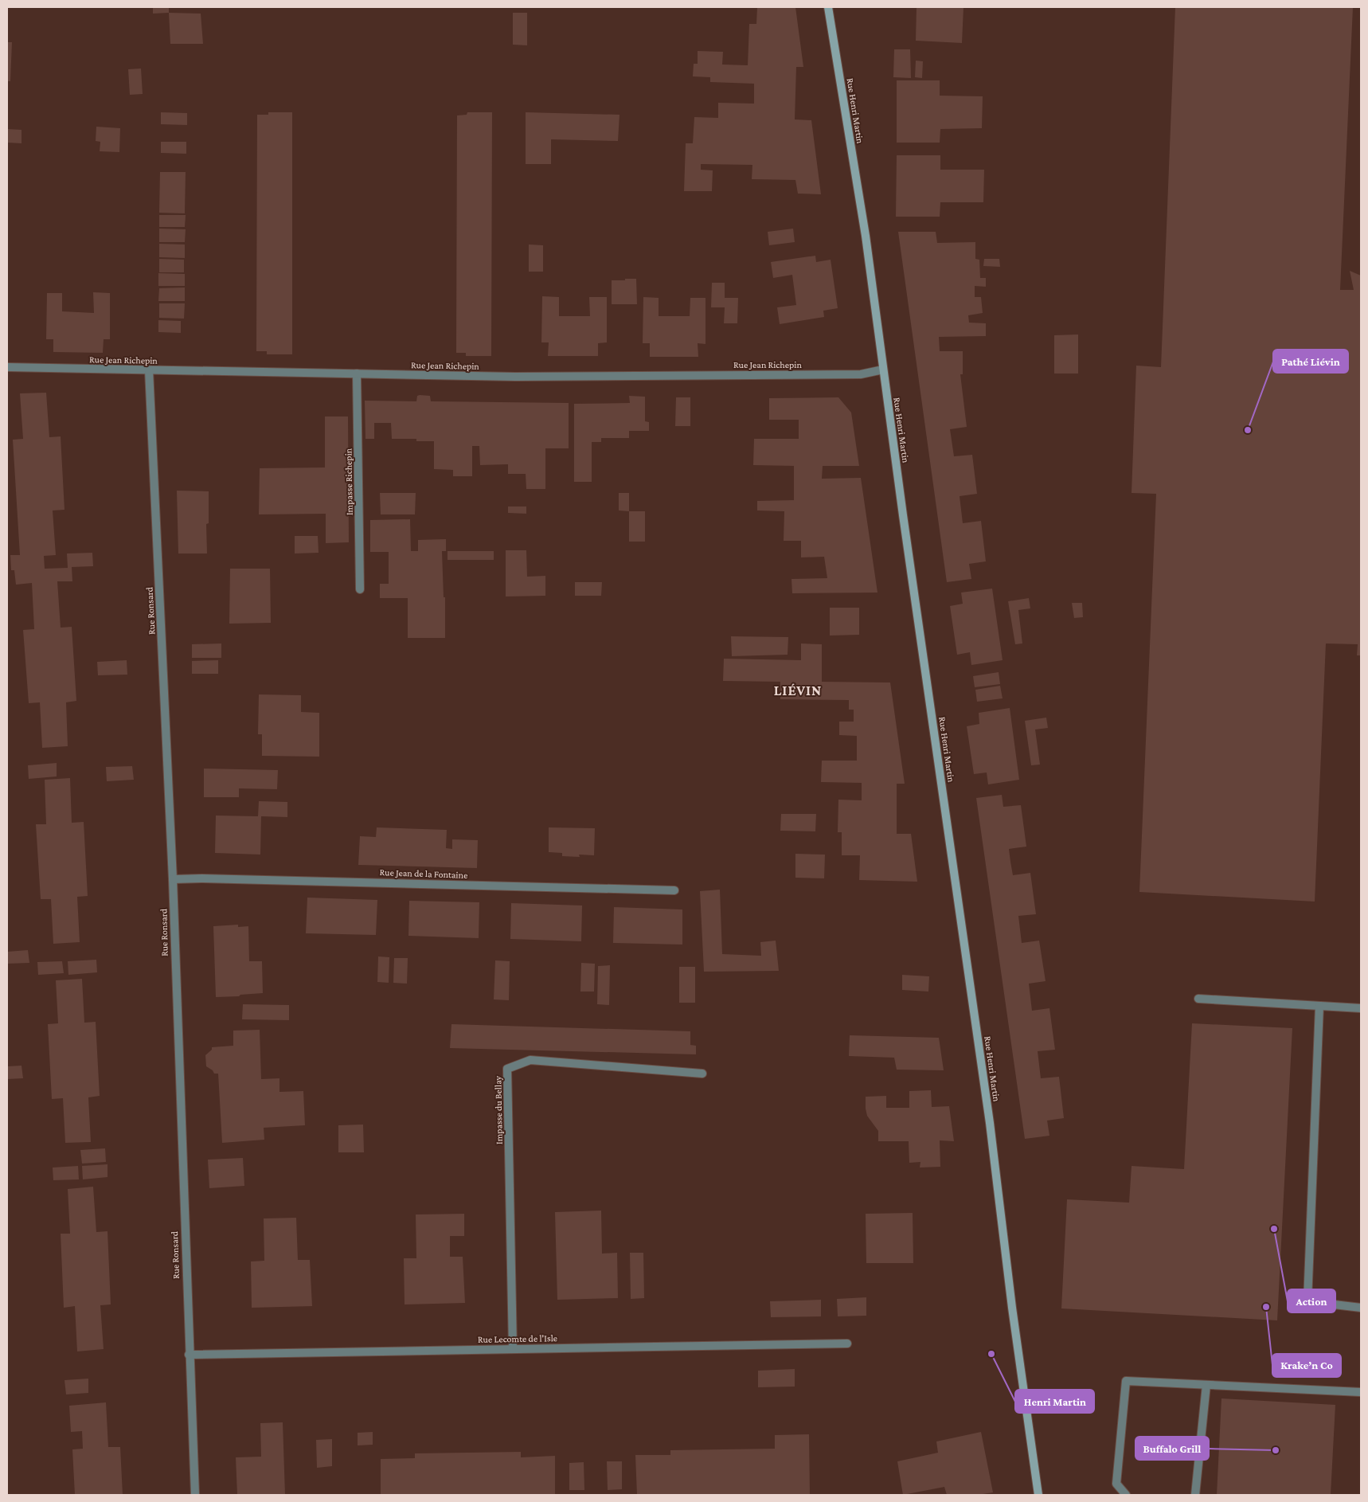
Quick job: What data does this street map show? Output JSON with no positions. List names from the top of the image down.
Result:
{
  "streets": {
    "street": [
      "Rue Henri Martin",
      "Rue Jean Richepin",
      "Impasse Richepin",
      "Rue Ronsard",
      "Rue Jean de la Fontaine",
      "Impasse du Bellay",
      "Rue Lecomte de l'Isle"
    ]
  },
  "crossings": [
    ["Rue Henri Martin", "Rue Jean Richepin"],
    ["Rue Jean Richepin", "Impasse Richepin"],
    ["Rue Jean Richepin", "Rue Ronsard"],
    ["Rue Ronsard", "Rue Jean de la Fontaine"],
    ["Rue Ronsard", "Rue Lecomte de l'Isle"],
    ["Impasse du Bellay", "Rue Lecomte de l'Isle"]
  ],
  "districts": ["LIÉVIN"],
  "places": [
    "Pathé Liévin",
    "Action",
    "Krake’n Co",
    "Henri Martin",
    "Buffalo Grill"
  ]
}
